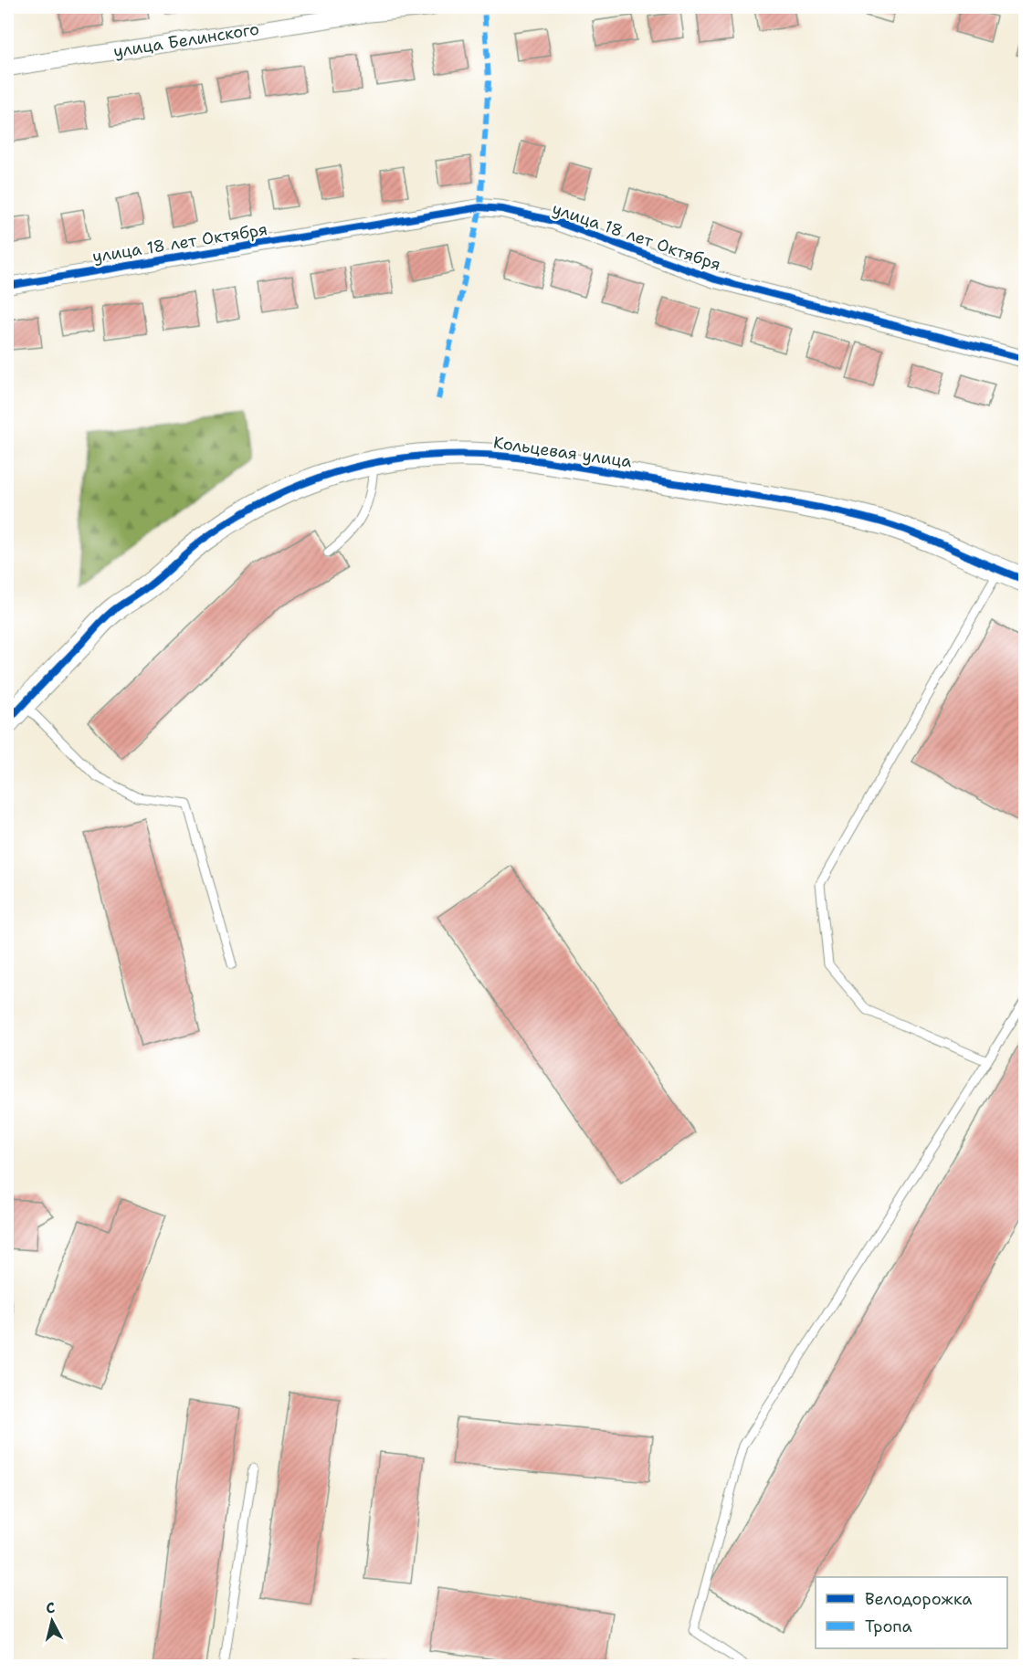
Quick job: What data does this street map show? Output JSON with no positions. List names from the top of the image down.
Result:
{
  "streets": {
    "street": ["улица Белинского", "улица 18 лет Октября", "Кольцевая улица"]
  },
  "legend": ["Велодорожка", "Тропа"],
  "north": "top"
}
